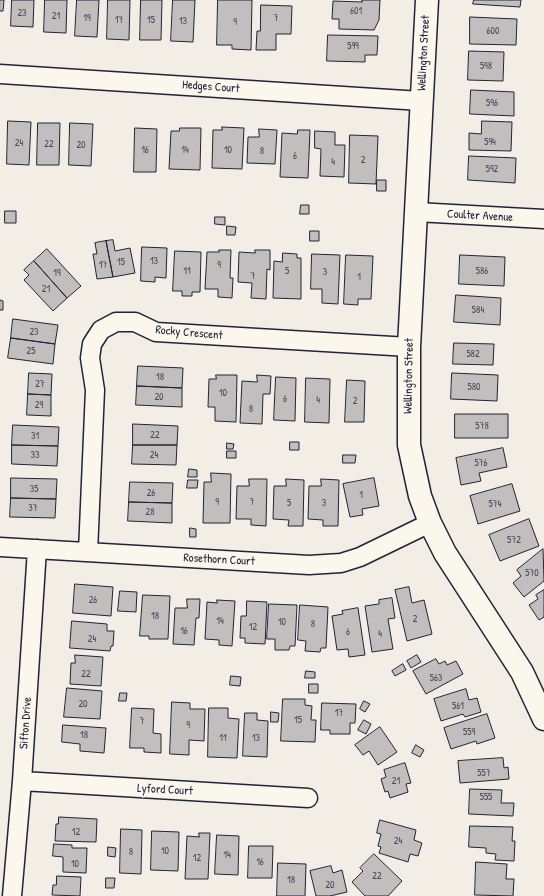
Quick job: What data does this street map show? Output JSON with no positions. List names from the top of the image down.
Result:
{
  "streets": {
    "street": [
      "Wellington Street",
      "Hedges Court",
      "Coulter Avenue",
      "Rocky Crescent",
      "Rosethorn Court",
      "Sifton Drive",
      "Lyford Court"
    ]
  },
  "crossings": [
    ["Wellington Street", "Hedges Court"],
    ["Wellington Street", "Coulter Avenue"],
    ["Wellington Street", "Rocky Crescent"],
    ["Wellington Street", "Rosethorn Court"],
    ["Rocky Crescent", "Rosethorn Court"],
    ["Rosethorn Court", "Sifton Drive"],
    ["Sifton Drive", "Lyford Court"]
  ],
  "house_numbers": [
    "601",
    "23",
    "21",
    "19",
    "7",
    "17",
    "15",
    "13",
    "9",
    "600",
    "599",
    "598",
    "596",
    "594",
    "24",
    "22",
    "20",
    "16",
    "14",
    "10",
    "8",
    "6",
    "2",
    "4",
    "592",
    "13",
    "15",
    "17",
    "9",
    "11",
    "5",
    "586",
    "3",
    "19",
    "7",
    "1",
    "21",
    "584",
    "23",
    "25",
    "582",
    "18",
    "27",
    "580",
    "10",
    "20",
    "6",
    "4",
    "2",
    "29",
    "8",
    "578",
    "22",
    "31",
    "33",
    "24",
    "576",
    "35",
    "26",
    "1",
    "9",
    "7",
    "5",
    "3",
    "574",
    "37",
    "28",
    "572",
    "570",
    "26",
    "18",
    "2",
    "14",
    "10",
    "8",
    "12",
    "16",
    "6",
    "4",
    "24",
    "22",
    "563",
    "20",
    "561",
    "17",
    "15",
    "7",
    "9",
    "559",
    "18",
    "11",
    "13",
    "557",
    "21",
    "555",
    "12",
    "24",
    "10",
    "8",
    "14",
    "12",
    "16",
    "10",
    "22",
    "18",
    "20"
  ]
}
